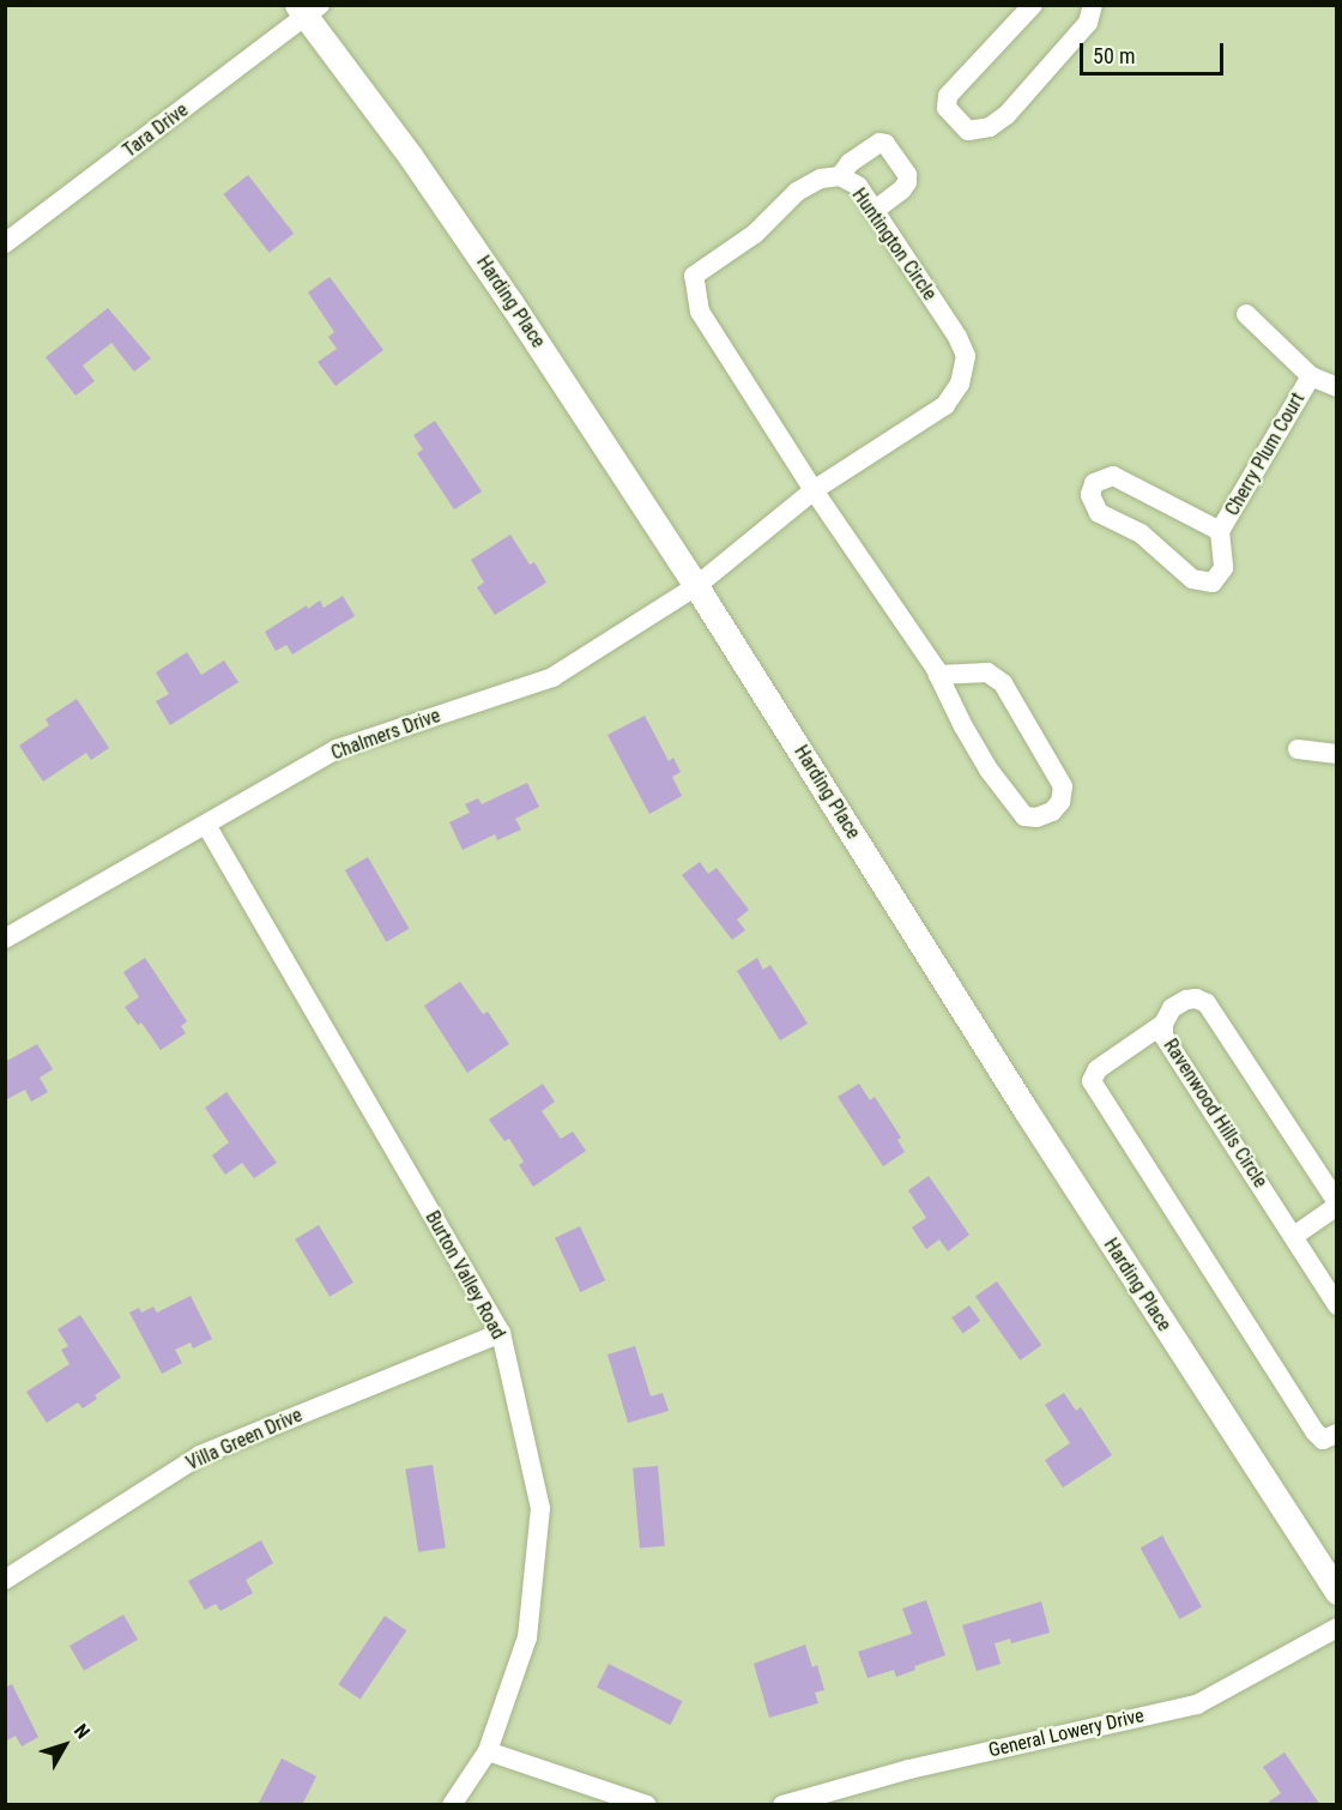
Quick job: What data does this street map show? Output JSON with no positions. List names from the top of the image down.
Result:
{
  "streets": {
    "main road": ["Harding Place"],
    "street": [
      "Tara Drive",
      "Huntington Circle",
      "Cherry Plum Court",
      "Chalmers Drive",
      "Ravenwood Hills Circle",
      "Burton Valley Road",
      "Villa Green Drive",
      "General Lowery Drive"
    ]
  },
  "crossings": [
    ["Tara Drive", "Harding Place"],
    ["Huntington Circle", "Harding Place"],
    ["Huntington Circle", "Chalmers Drive"],
    ["Harding Place", "Chalmers Drive"],
    ["Chalmers Drive", "Burton Valley Road"],
    ["Burton Valley Road", "Villa Green Drive"]
  ],
  "scale_bar": "50 m",
  "north": "top right"
}
